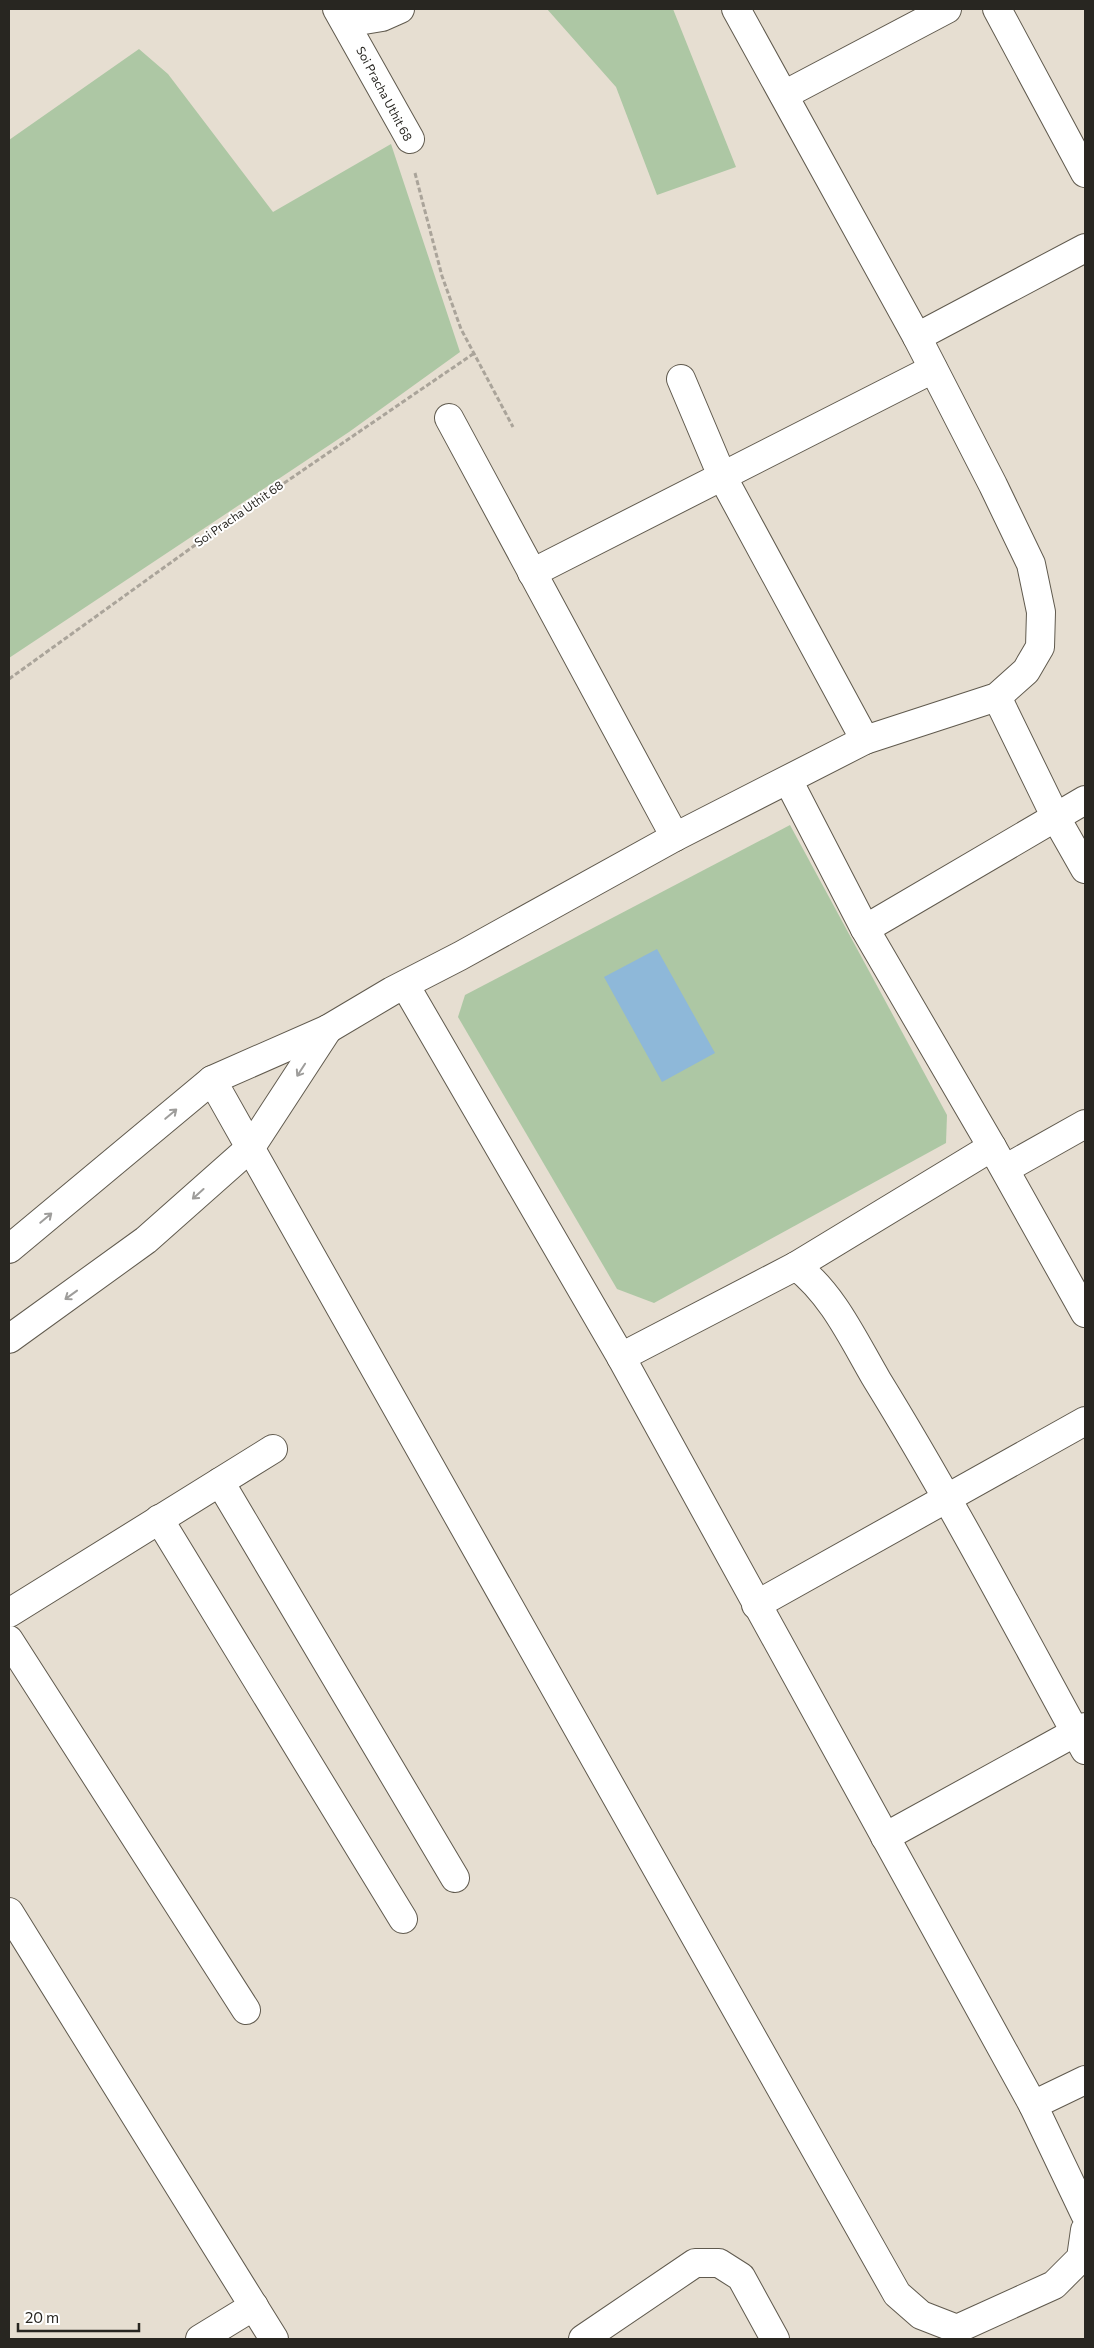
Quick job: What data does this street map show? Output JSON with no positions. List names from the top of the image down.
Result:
{
  "streets": {
    "street": ["Soi Pracha Uthit 68"]
  },
  "scale_bar": "20 m"
}
